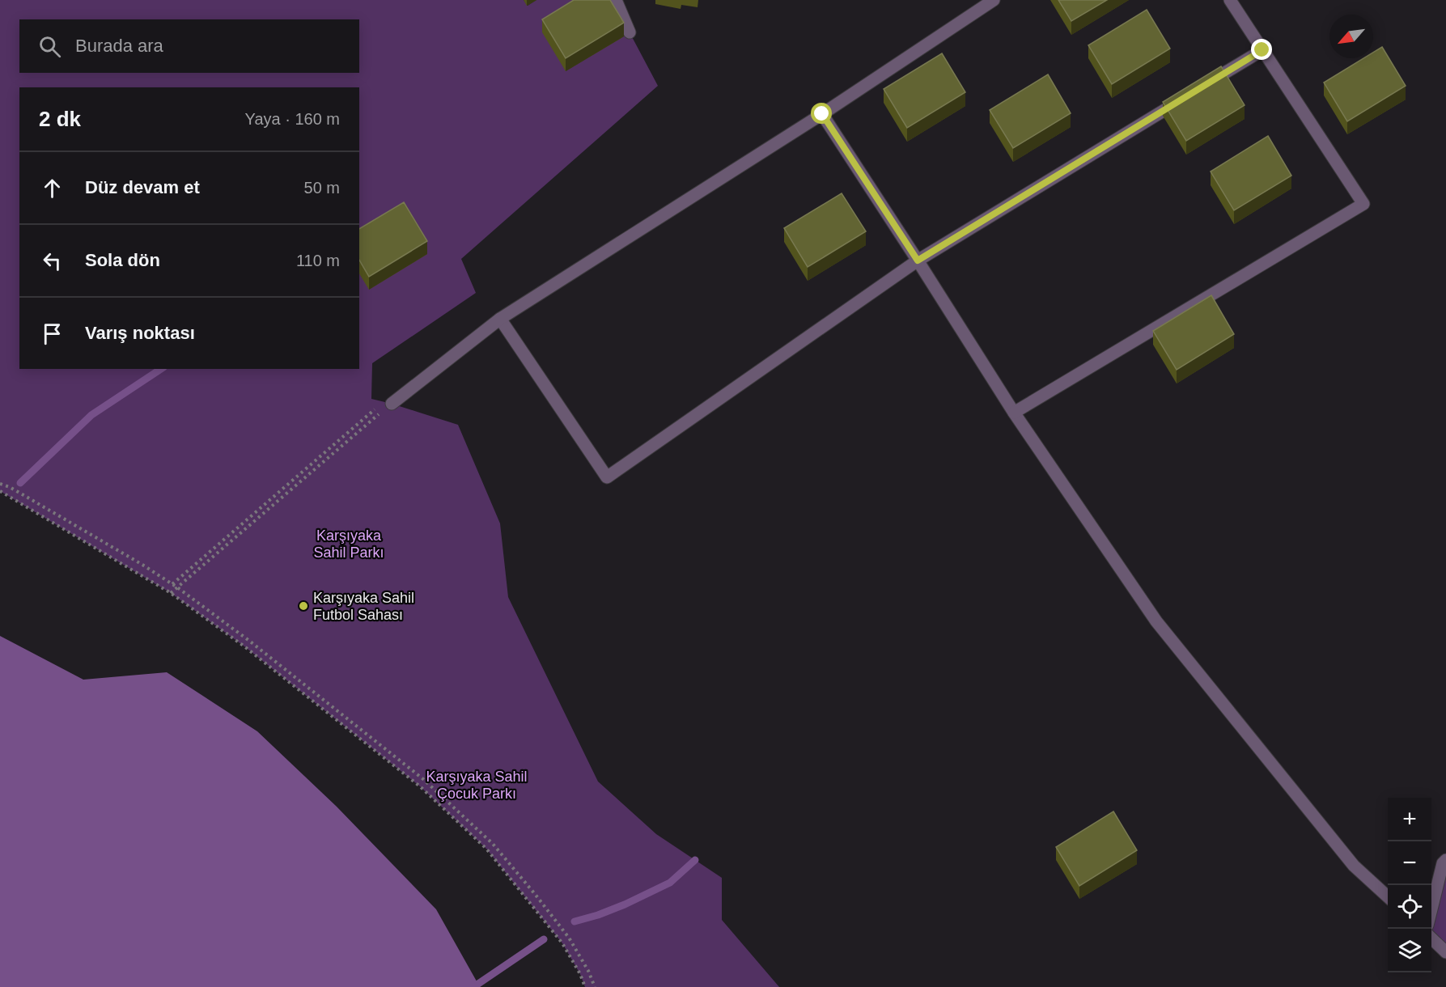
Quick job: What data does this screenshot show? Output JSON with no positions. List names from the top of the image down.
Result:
{
  "parks": ["Karşıyaka Sahil Parkı", "Karşıyaka Sahil Çocuk Parkı"],
  "places": ["Karşıyaka Sahil Futbol Sahası"],
  "north": "bottom left",
  "page": {
    "search": "Burada ara",
    "heading": ["2 dk", "Yaya · 160 m"],
    "list": [
      ["Düz devam et", "50 m"],
      ["Sola dön", "110 m"],
      "Varış noktası"
    ],
    "map_buttons": ["+", "−"]
  }
}
